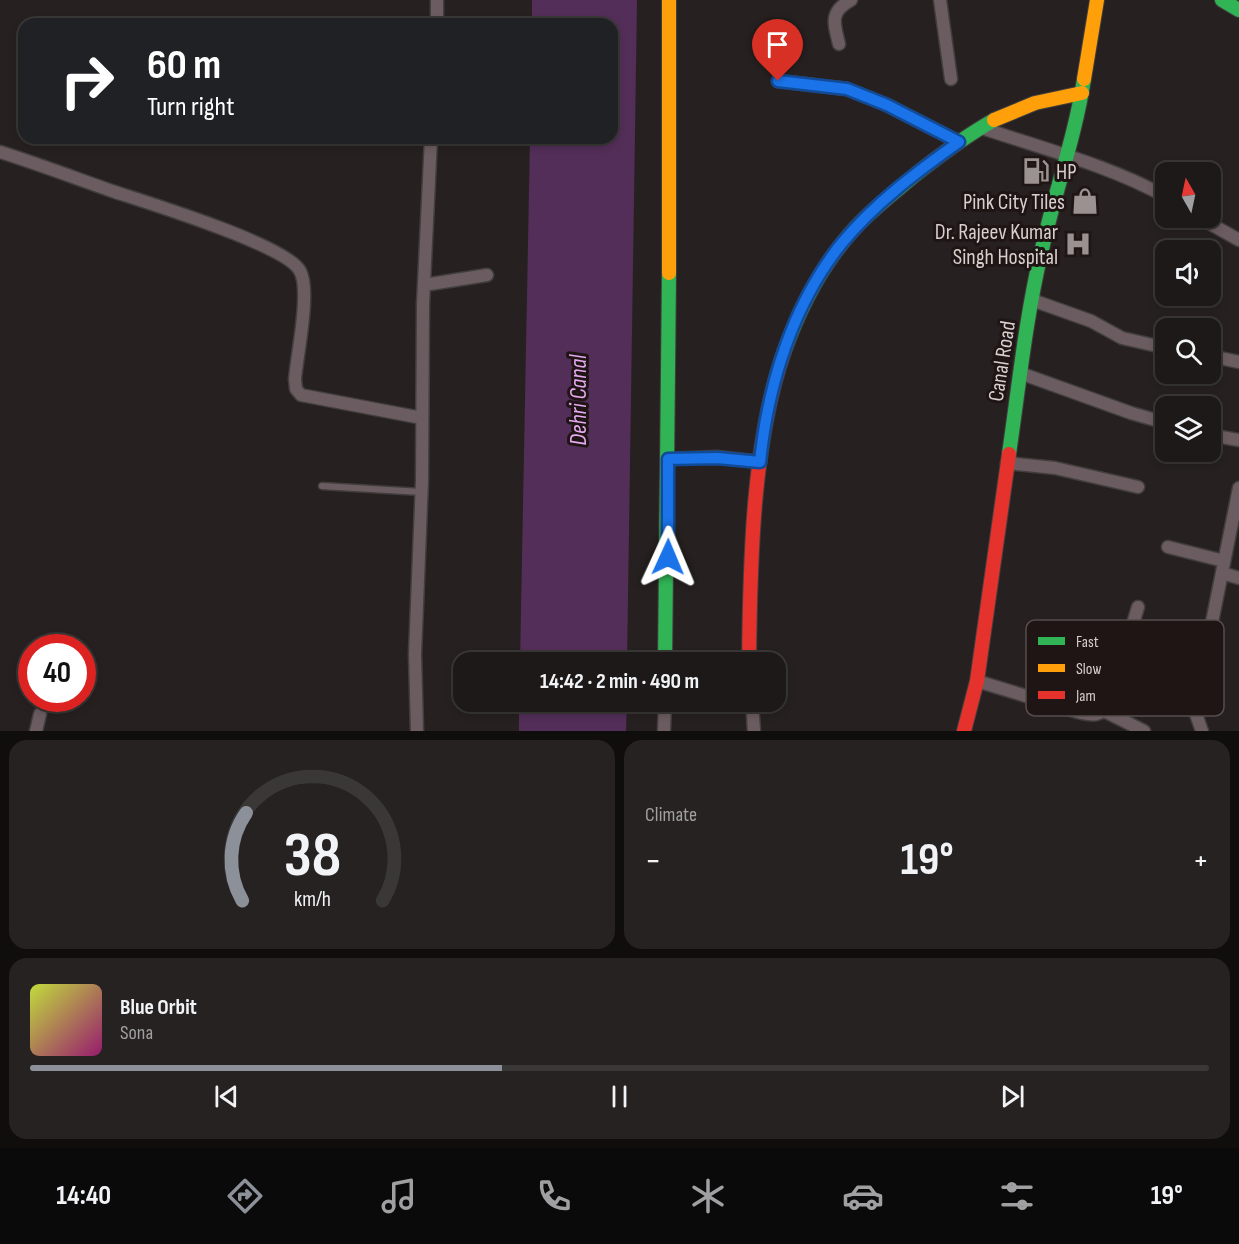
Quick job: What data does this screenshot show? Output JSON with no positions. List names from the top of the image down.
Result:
{
  "streets": {
    "street": ["Canal Road"]
  },
  "water": ["Dehri Canal"],
  "places": {
    "fuel station": ["HP"],
    "shop": ["Pink City Tiles"],
    "hospital": ["Dr. Rajeev Kumar Singh Hospital"]
  },
  "legend": ["Fast", "Slow", "Jam"],
  "north": "top",
  "page": {
    "turn": ["60 m", "Turn right"],
    "limit": "40",
    "trip": "14:42 · 2 min · 490 m",
    "tile": "Climate",
    "heat": ["−", "19°", "+"],
    "song": ["Blue Orbit", "Sona"],
    "tabs": ["14:40", "19°"],
    "gauge": ["38", "km/h"]
  }
}
